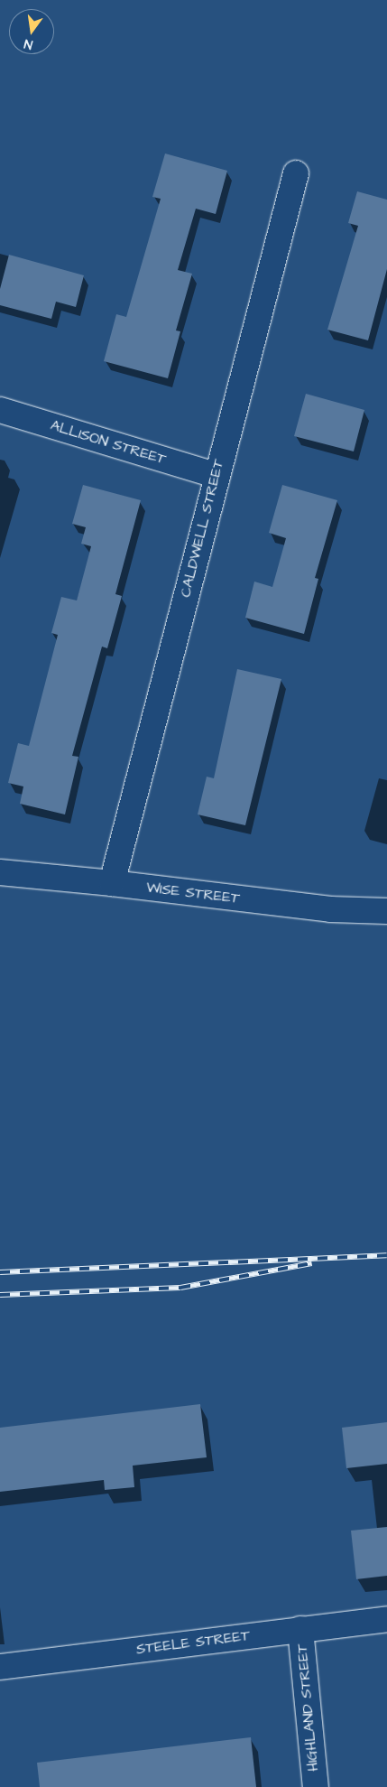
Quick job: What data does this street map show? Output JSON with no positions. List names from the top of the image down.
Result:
{
  "streets": {
    "street": [
      "ALLISON STREET",
      "CALDWELL STREET",
      "WISE STREET",
      "STEELE STREET",
      "HIGHLAND STREET"
    ]
  },
  "crossings": [
    ["ALLISON STREET", "CALDWELL STREET"],
    ["CALDWELL STREET", "WISE STREET"],
    ["STEELE STREET", "HIGHLAND STREET"]
  ],
  "north": "bottom"
}
